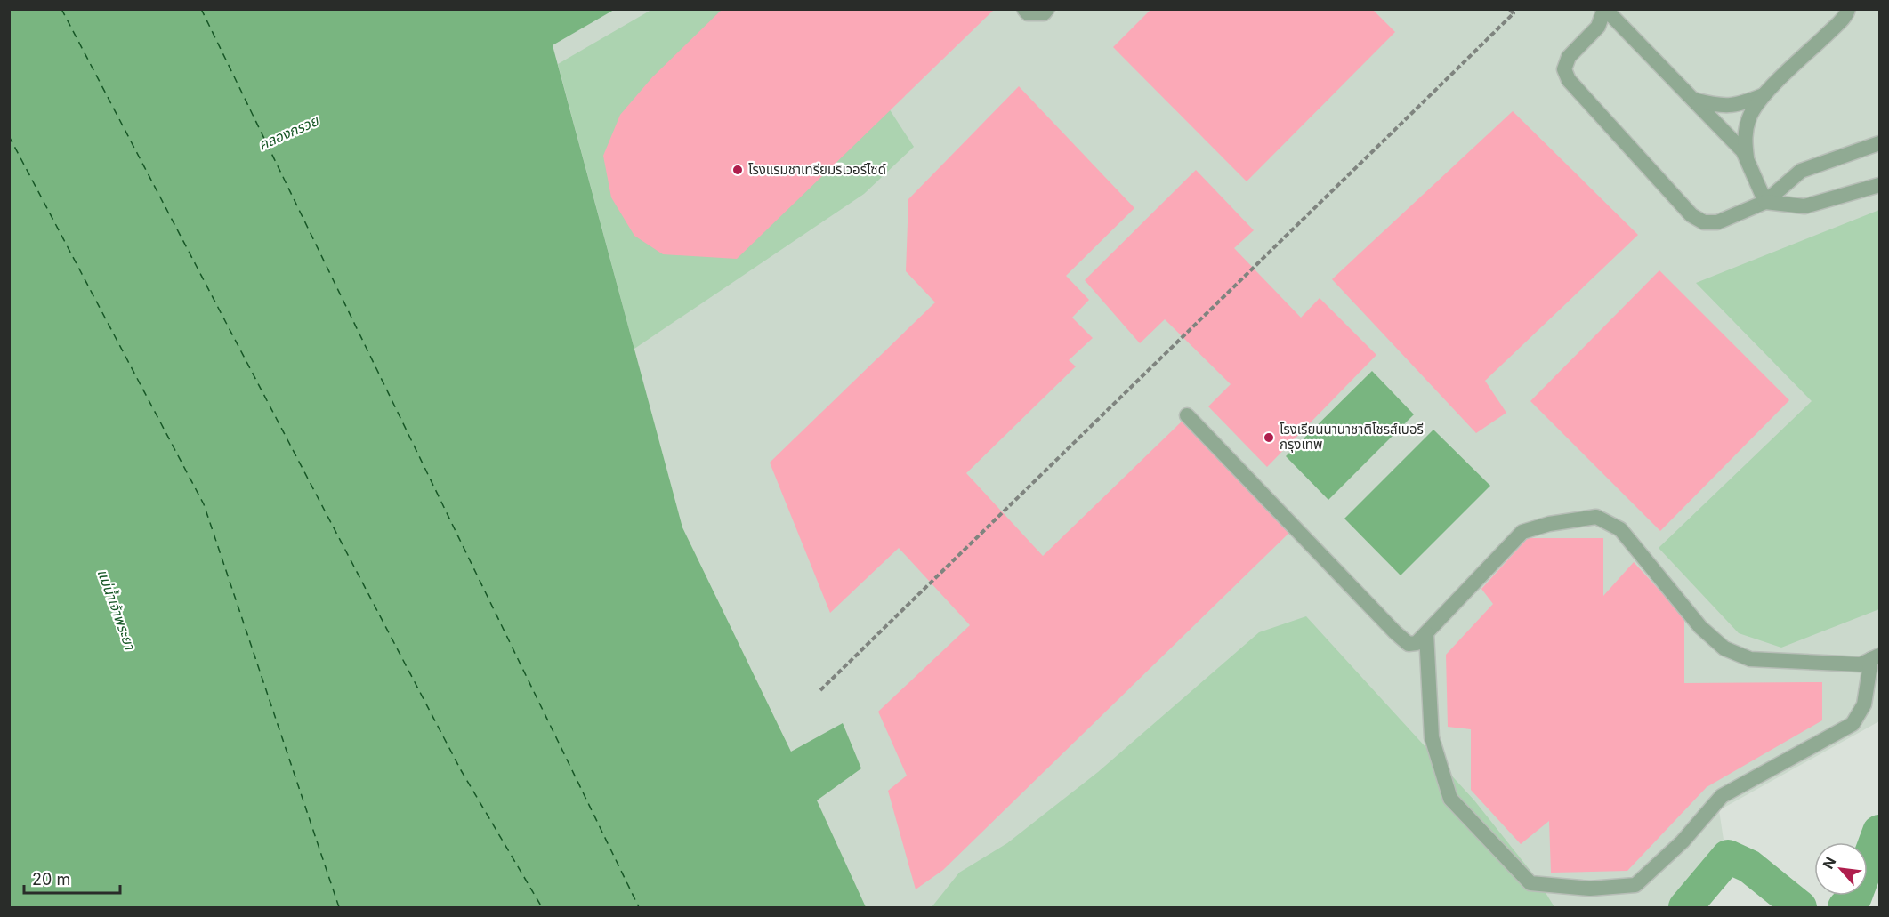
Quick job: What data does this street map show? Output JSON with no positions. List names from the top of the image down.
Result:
{
  "water": ["คลองกรวย", "แม่น้ำเจ้าพระยา"],
  "places": ["โรงแรมชาเทรียมริเวอร์ไซด์", "โรงเรียนนานาชาติโชรส์เบอรี กรุงเทพ"],
  "scale_bar": "20 m",
  "north": "top left"
}
